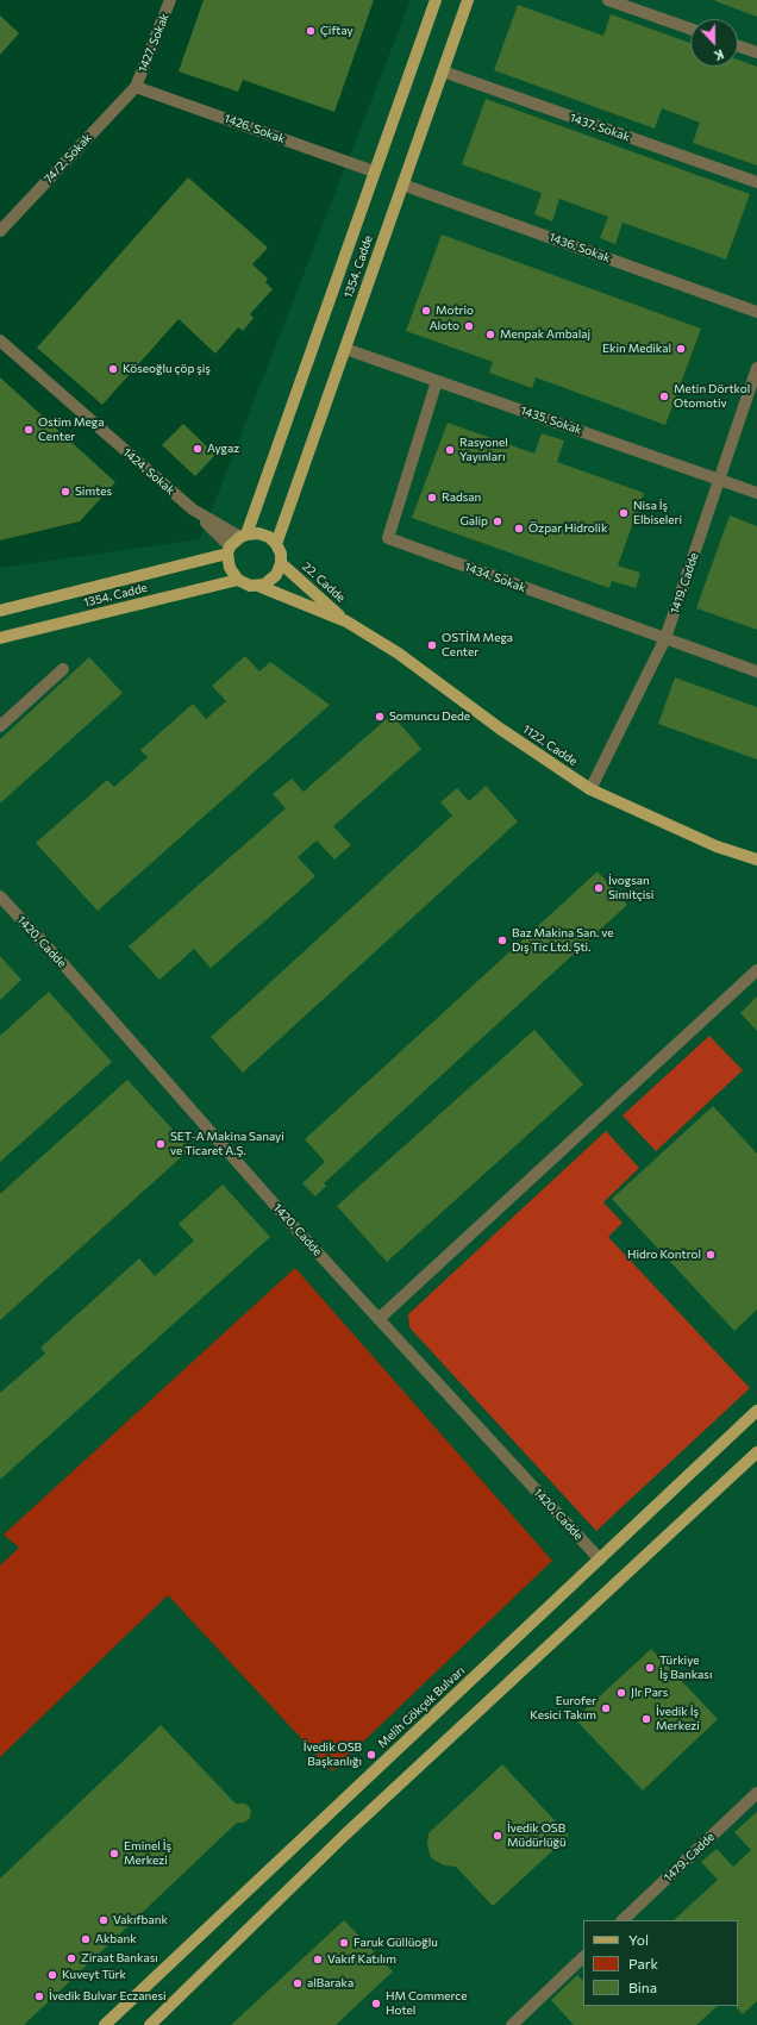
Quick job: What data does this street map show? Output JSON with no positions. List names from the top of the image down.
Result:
{
  "streets": {
    "main road": [
      "1354. Cadde",
      "22. Cadde",
      "1122. Cadde",
      "Melih Gökçek Bulvarı"
    ],
    "street": [
      "1427. Sokak",
      "1437. Sokak",
      "1426. Sokak",
      "74/2. Sokak",
      "1436. Sokak",
      "1435. Sokak",
      "1424. Sokak",
      "1434. Sokak",
      "1419. Cadde",
      "1420. Cadde",
      "1479. Cadde"
    ]
  },
  "crossings": [
    ["1427. Sokak", "1426. Sokak"],
    ["1427. Sokak", "74/2. Sokak"],
    ["1437. Sokak", "1354. Cadde"],
    ["1426. Sokak", "74/2. Sokak"],
    ["1426. Sokak", "1354. Cadde"],
    ["1436. Sokak", "1354. Cadde"],
    ["1354. Cadde", "1435. Sokak"],
    ["1354. Cadde", "1424. Sokak"],
    ["1354. Cadde", "22. Cadde"],
    ["1435. Sokak", "1434. Sokak"],
    ["1435. Sokak", "1419. Cadde"],
    ["1424. Sokak", "22. Cadde"],
    ["1434. Sokak", "1419. Cadde"],
    ["22. Cadde", "1122. Cadde"],
    ["1419. Cadde", "1122. Cadde"],
    ["1420. Cadde", "Melih Gökçek Bulvarı"]
  ],
  "places": [
    "Çiftay",
    "Motrio",
    "Aloto",
    "Menpak Ambalaj",
    "Ekin Medikal",
    "Köseoğlu çöp şiş",
    "Metin Dörtkol Otomotiv",
    "Ostim Mega Center",
    "Aygaz",
    "Rasyonel Yayınları",
    "Simtes",
    "Radsan",
    "Nisa İş Elbiseleri",
    "Galip",
    "Özpar Hidrolik",
    "OSTİM Mega Center",
    "Somuncu Dede",
    "İvogsan Simitçisi",
    "Baz Makina San. ve Dış Tic Ltd. Şti.",
    "SET-A Makina Sanayi ve Ticaret A.Ş.",
    "Hidro Kontrol",
    "Türkiye İş Bankası",
    "Jlr Pars",
    "Eurofer Kesici Takım",
    "İvedik İş Merkezi",
    "İvedik OSB Başkanlığı",
    "İvedik OSB Müdürlüğü",
    "Eminel İş Merkezi",
    "Vakıfbank",
    "Akbank",
    "Faruk Güllüoğlu",
    "Ziraat Bankası",
    "Vakıf Katılım",
    "Kuveyt Türk",
    "alBaraka",
    "İvedik Bulvar Eczanesi",
    "HM Commerce Hotel"
  ],
  "legend": ["Yol", "Park", "Bina"],
  "north": "bottom"
}
